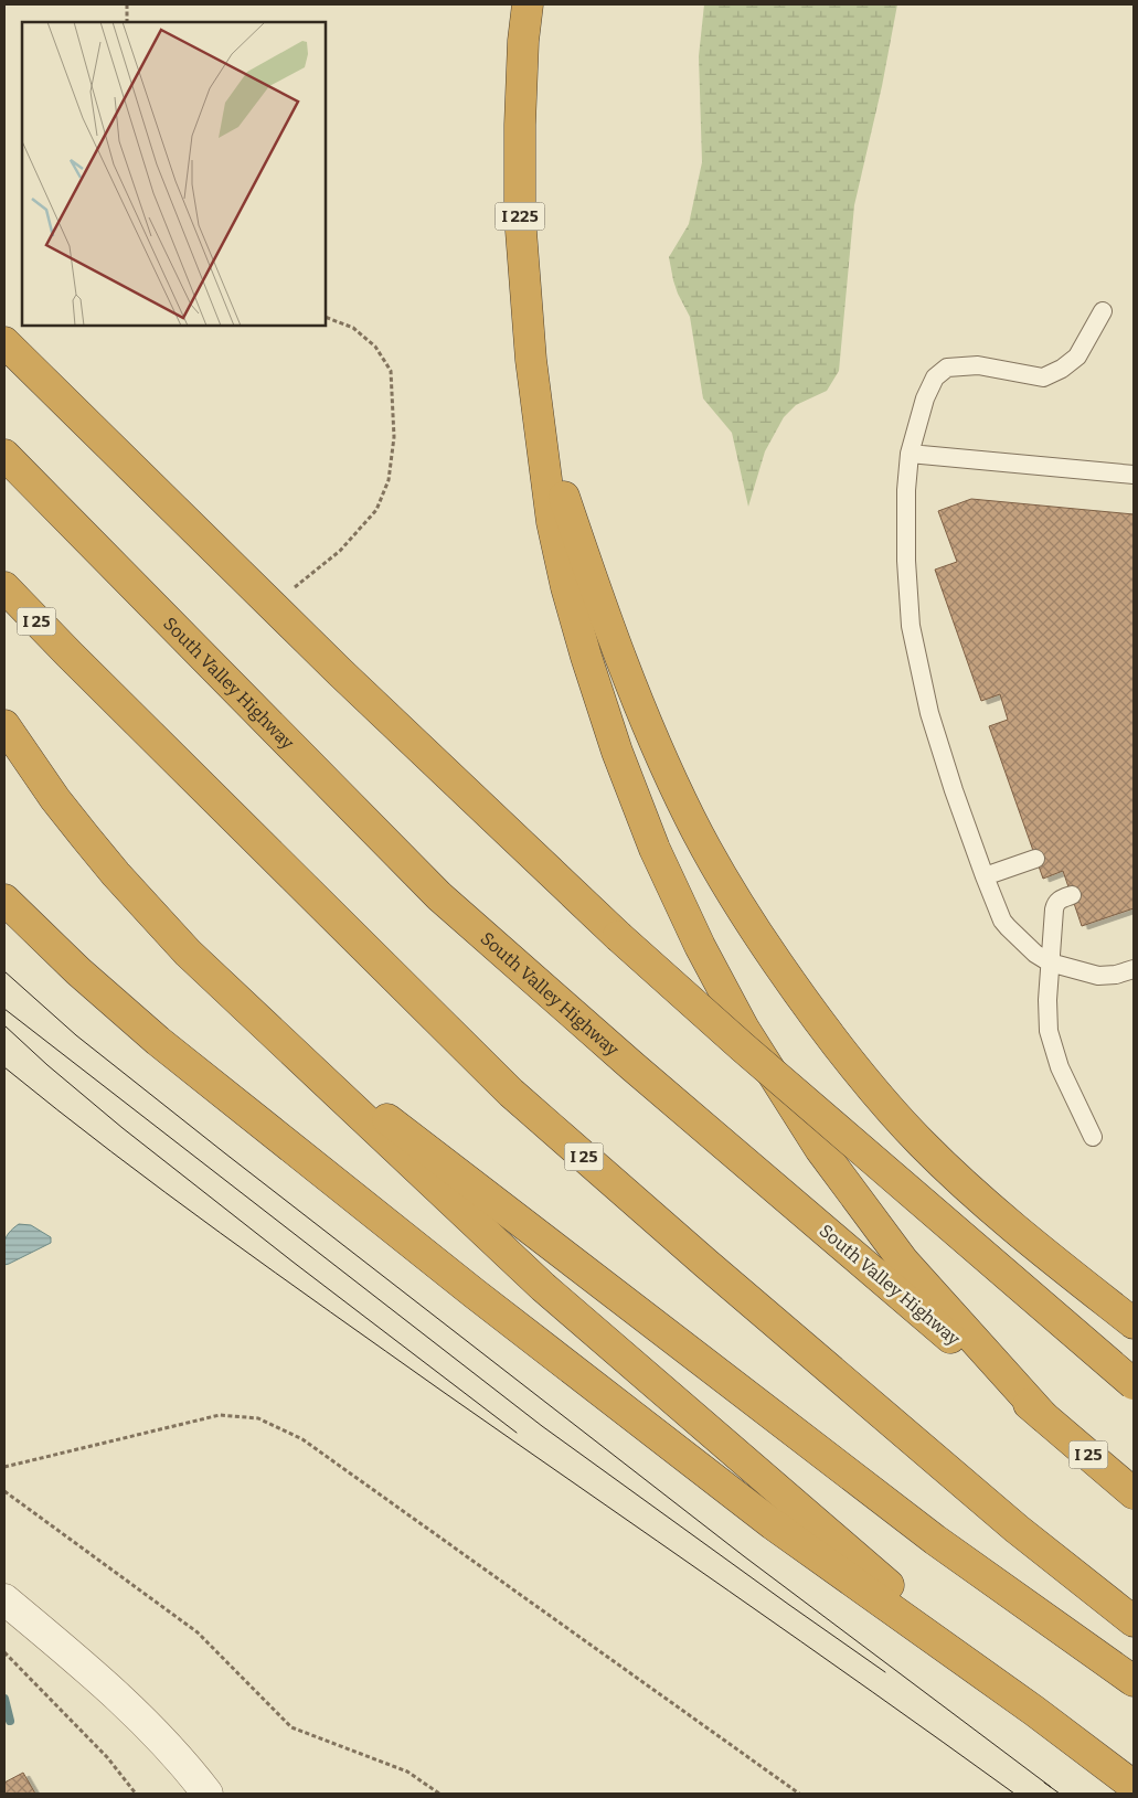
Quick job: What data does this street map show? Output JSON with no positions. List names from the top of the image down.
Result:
{
  "streets": {
    "highway": ["I 225", "I 25", "South Valley Highway"]
  }
}
